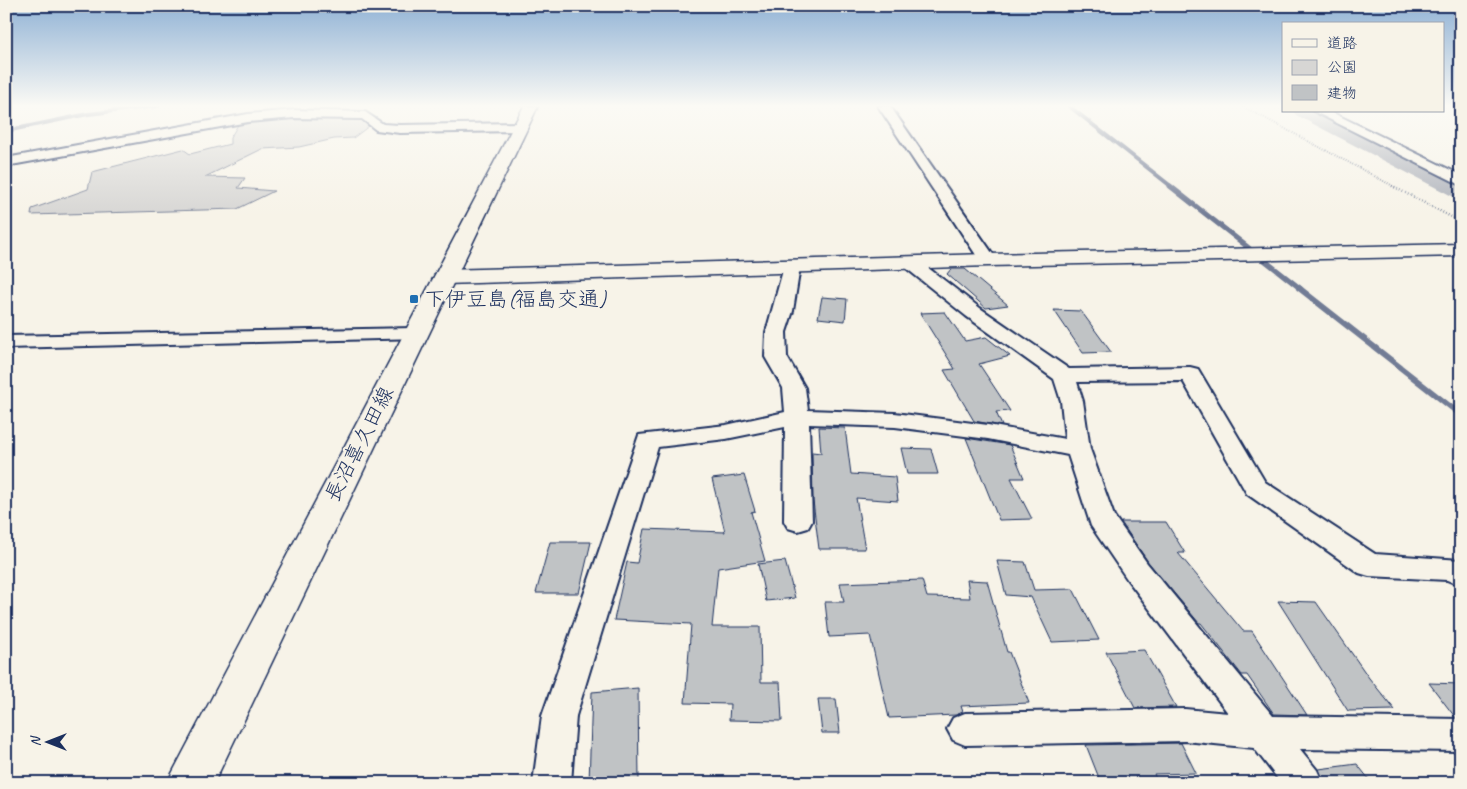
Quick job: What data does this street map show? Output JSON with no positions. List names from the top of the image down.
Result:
{
  "streets": {
    "street": ["長沼喜久田線"]
  },
  "places": {
    "transit": ["下伊豆島(福島交通)"]
  },
  "legend": ["道路", "公園", "建物"],
  "north": "left"
}
